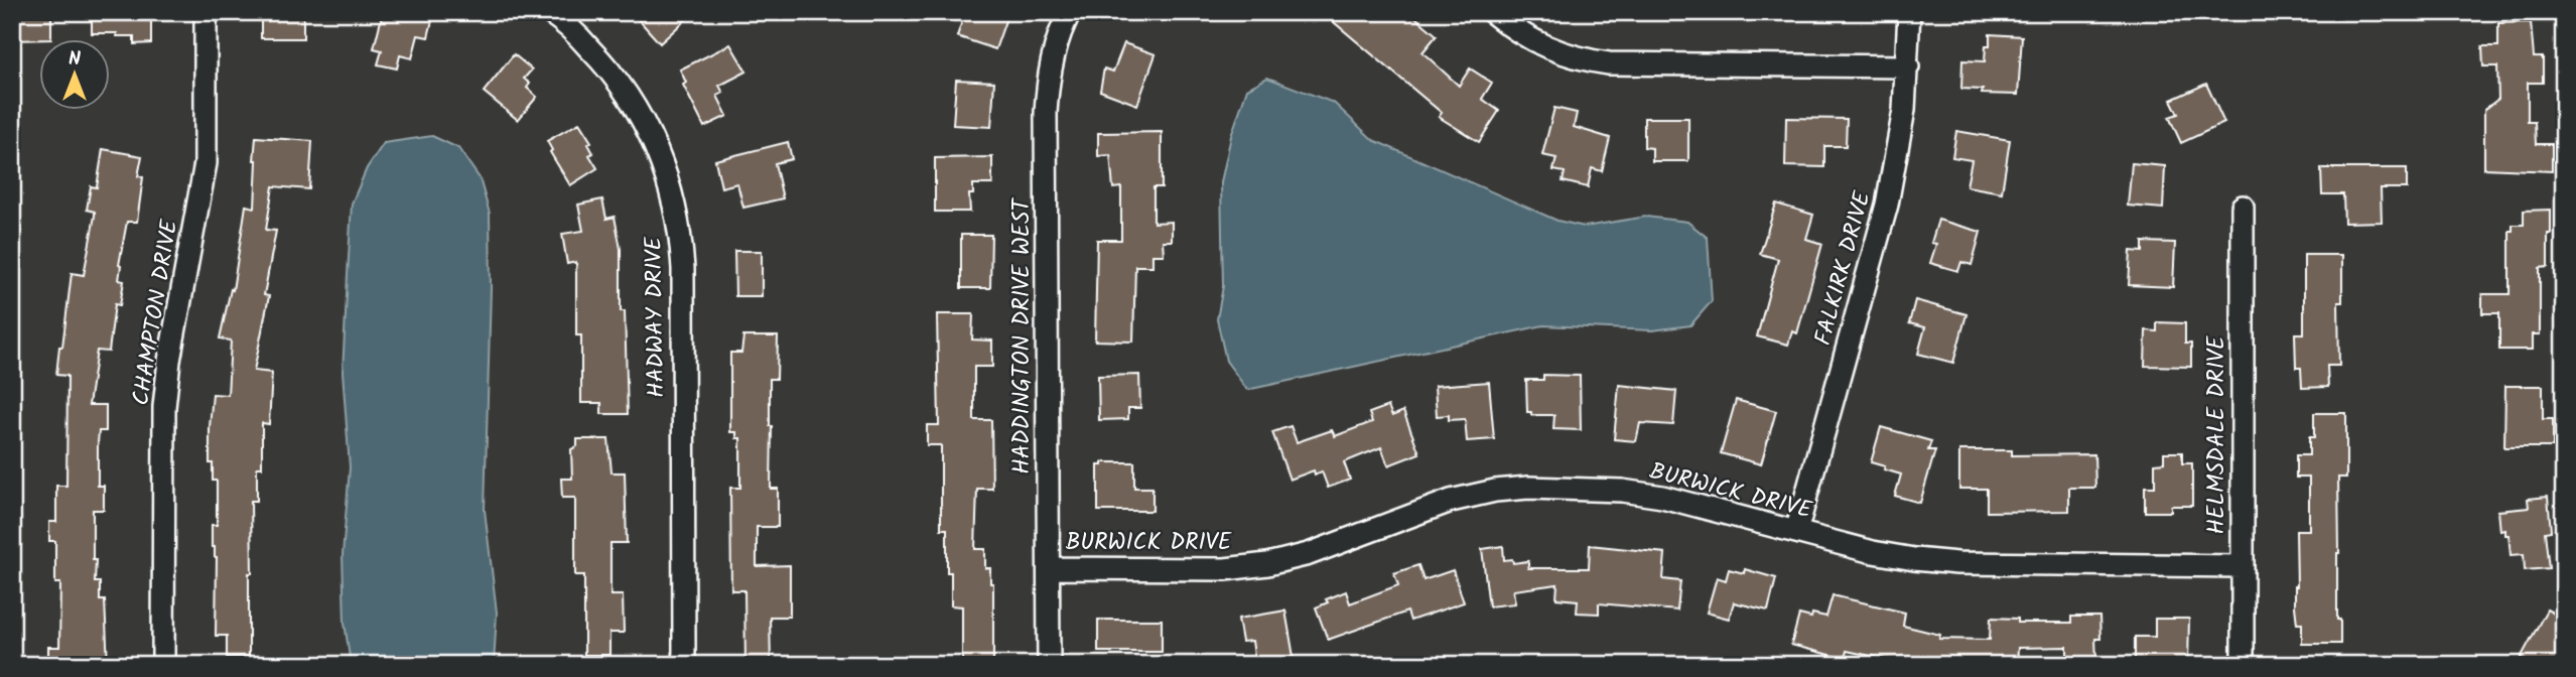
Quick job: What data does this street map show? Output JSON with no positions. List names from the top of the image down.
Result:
{
  "streets": {
    "street": [
      "FALKIRK DRIVE",
      "CHAMPTON DRIVE",
      "HADWAY DRIVE",
      "HADDINGTON DRIVE WEST",
      "HELMSDALE DRIVE",
      "BURWICK DRIVE"
    ]
  },
  "crossings": [
    ["FALKIRK DRIVE", "BURWICK DRIVE"],
    ["HADDINGTON DRIVE WEST", "BURWICK DRIVE"],
    ["HELMSDALE DRIVE", "BURWICK DRIVE"]
  ],
  "north": "top"
}
